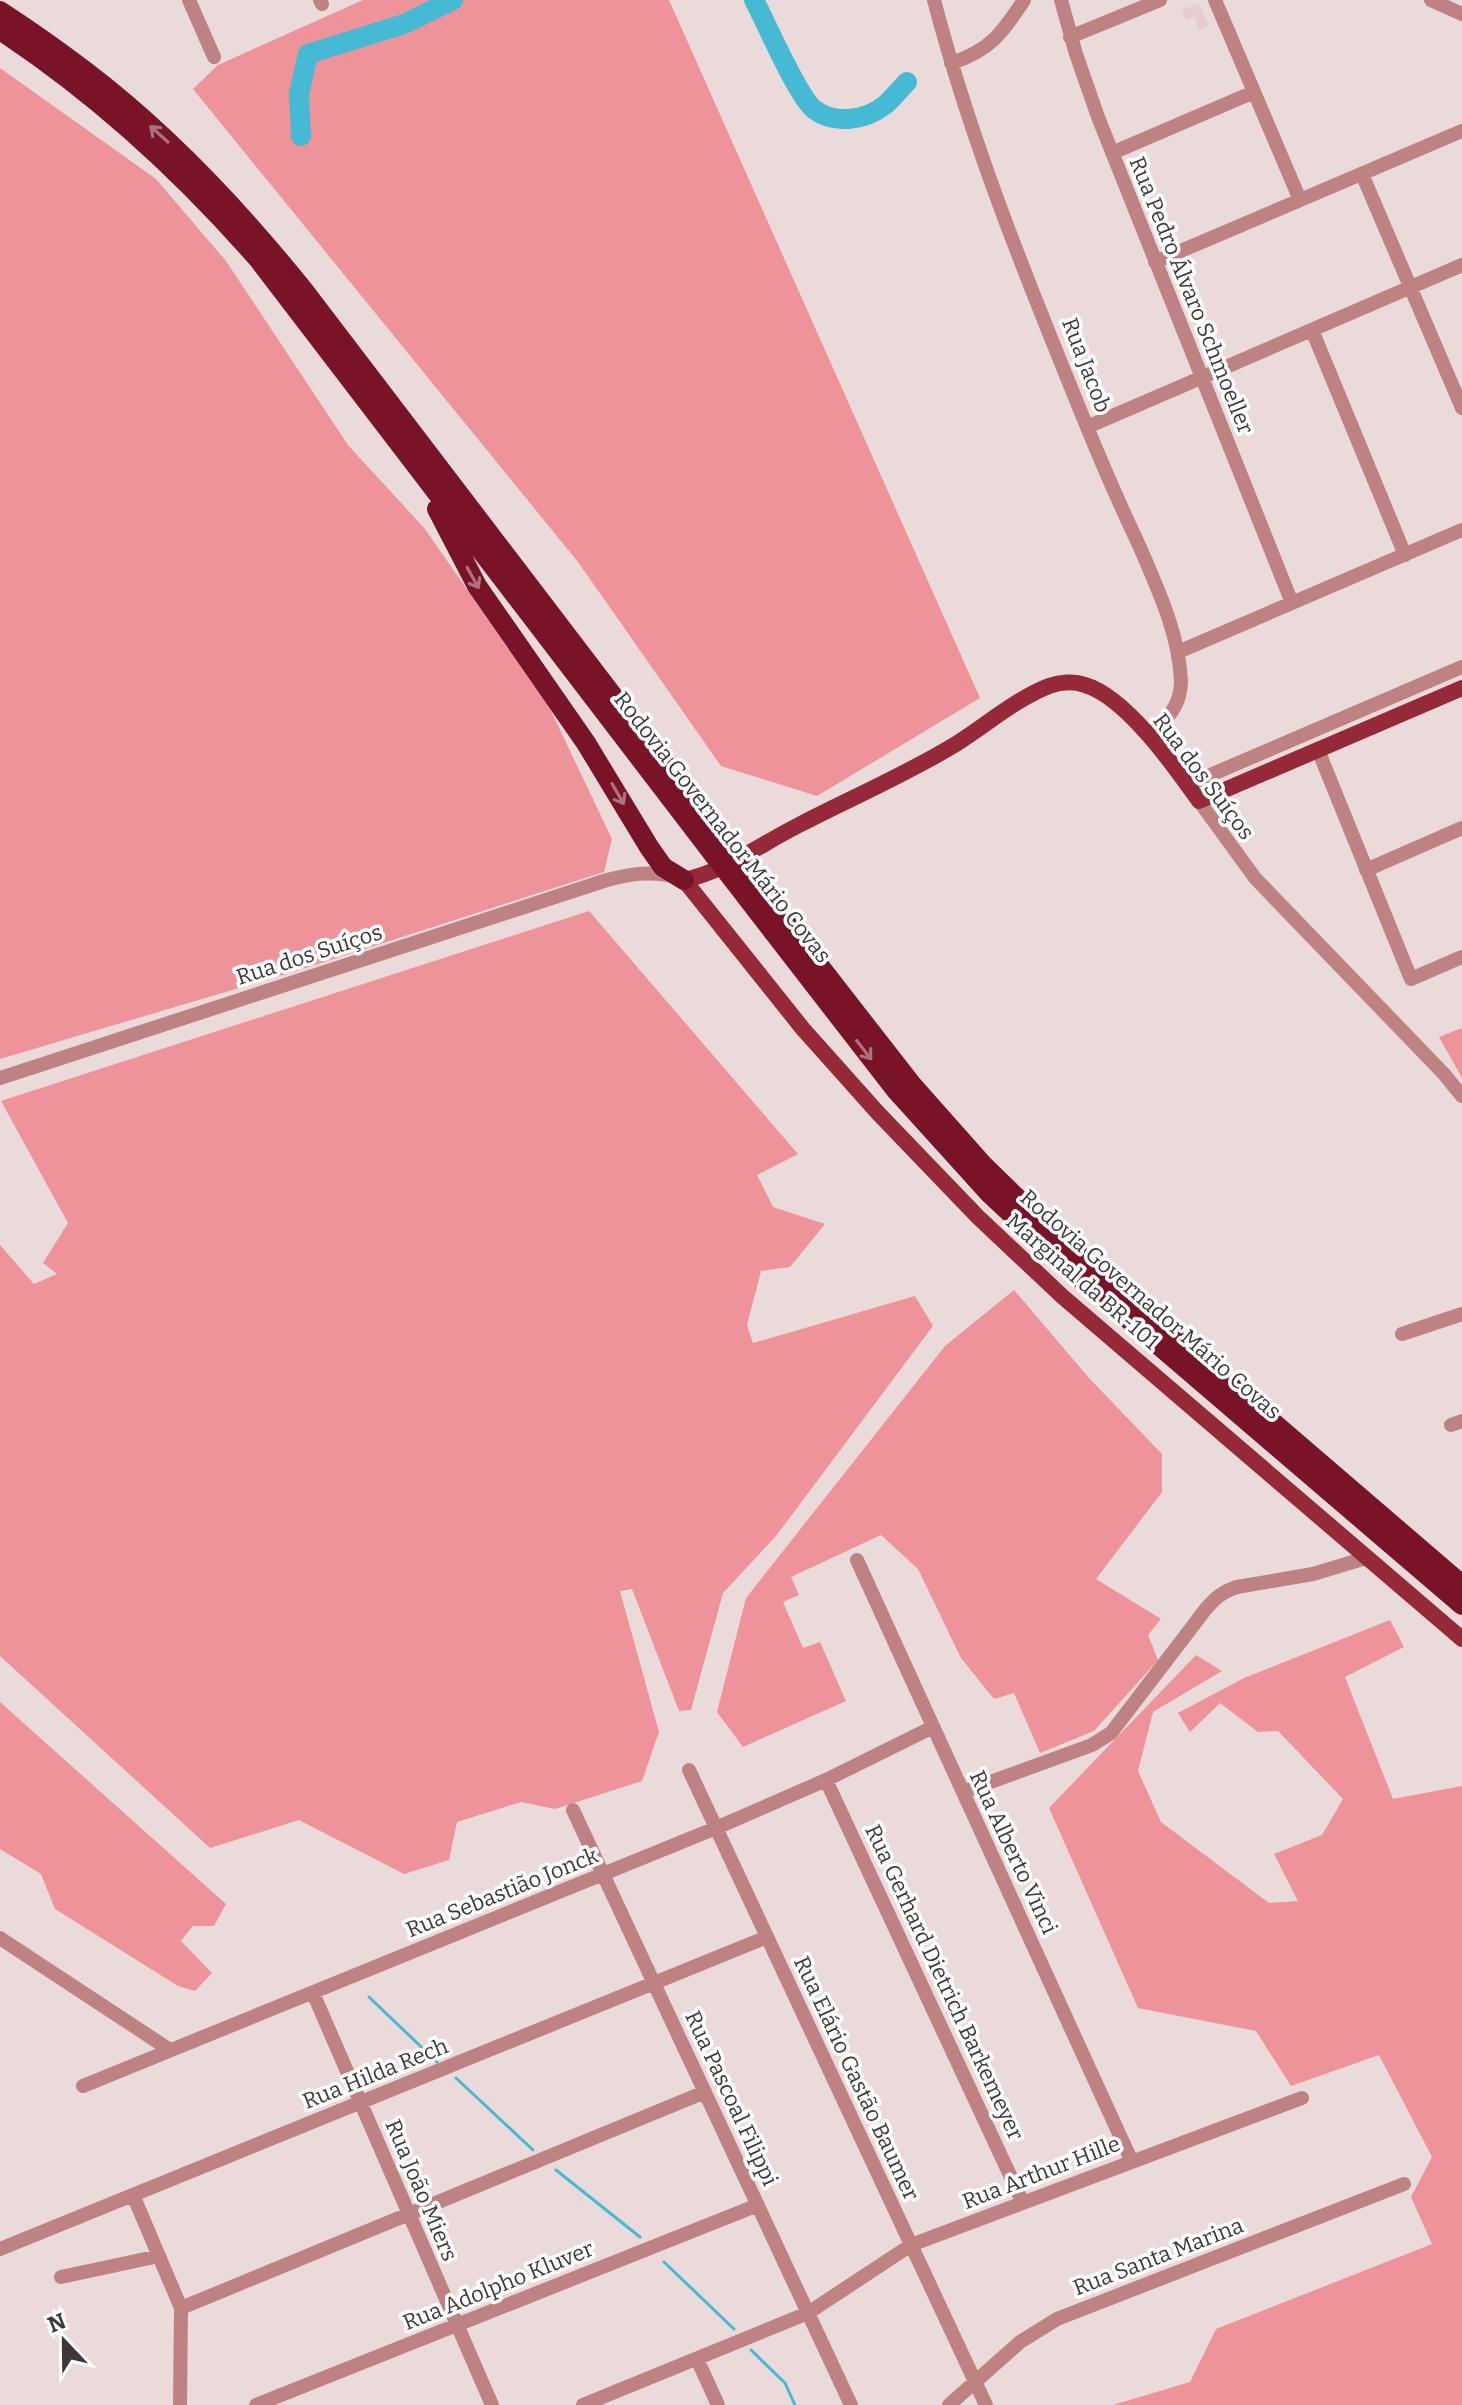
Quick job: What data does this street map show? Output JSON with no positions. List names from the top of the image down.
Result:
{
  "streets": {
    "highway": ["Rodovia Governador Mário Covas"],
    "main road": ["Rua dos Suíços", "Marginal da BR-101"],
    "street": [
      "Rua Pedro Álvaro Schmoeller",
      "Rua Jacob",
      "Rua Alberto Vinci",
      "Rua Sebastião Jonck",
      "Rua Gerhard Dietrich Barkemeyer",
      "Rua Hilda Rech",
      "Rua Elário Gastão Baumer",
      "Rua Pascoal Filippi",
      "Rua Arthur Hille",
      "Rua João Miers",
      "Rua Santa Marina",
      "Rua Adolpho Kluver"
    ]
  },
  "crossings": [
    ["Rua Jacob", "Rua dos Suíços"],
    ["Rua dos Suíços", "Marginal da BR-101"],
    ["Rua Alberto Vinci", "Rua Sebastião Jonck"],
    ["Rua Alberto Vinci", "Rua Arthur Hille"],
    ["Rua Sebastião Jonck", "Rua Gerhard Dietrich Barkemeyer"],
    ["Rua Sebastião Jonck", "Rua Elário Gastão Baumer"],
    ["Rua Sebastião Jonck", "Rua Pascoal Filippi"],
    ["Rua Sebastião Jonck", "Rua João Miers"],
    ["Rua Gerhard Dietrich Barkemeyer", "Rua Arthur Hille"],
    ["Rua Hilda Rech", "Rua Elário Gastão Baumer"],
    ["Rua Hilda Rech", "Rua Pascoal Filippi"],
    ["Rua Hilda Rech", "Rua João Miers"],
    ["Rua Elário Gastão Baumer", "Rua Arthur Hille"],
    ["Rua Elário Gastão Baumer", "Rua Santa Marina"],
    ["Rua Pascoal Filippi", "Rua Arthur Hille"],
    ["Rua Pascoal Filippi", "Rua Adolpho Kluver"],
    ["Rua João Miers", "Rua Adolpho Kluver"]
  ],
  "north": "top"
}
